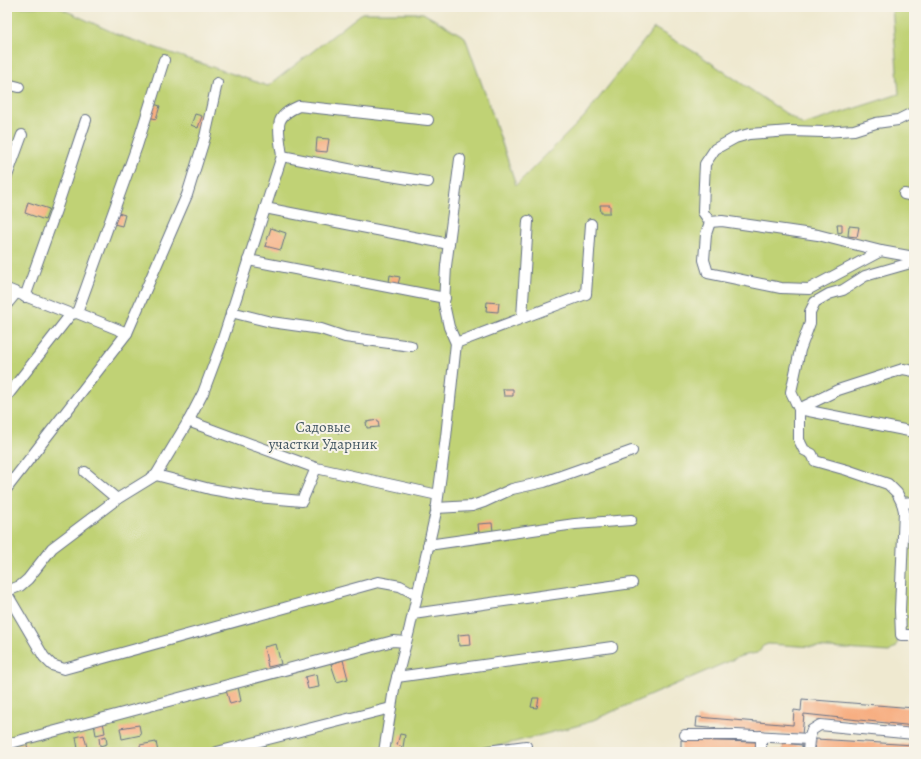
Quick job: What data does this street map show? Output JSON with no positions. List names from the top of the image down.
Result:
{
  "parks": ["Садовые участки Ударник"]
}
